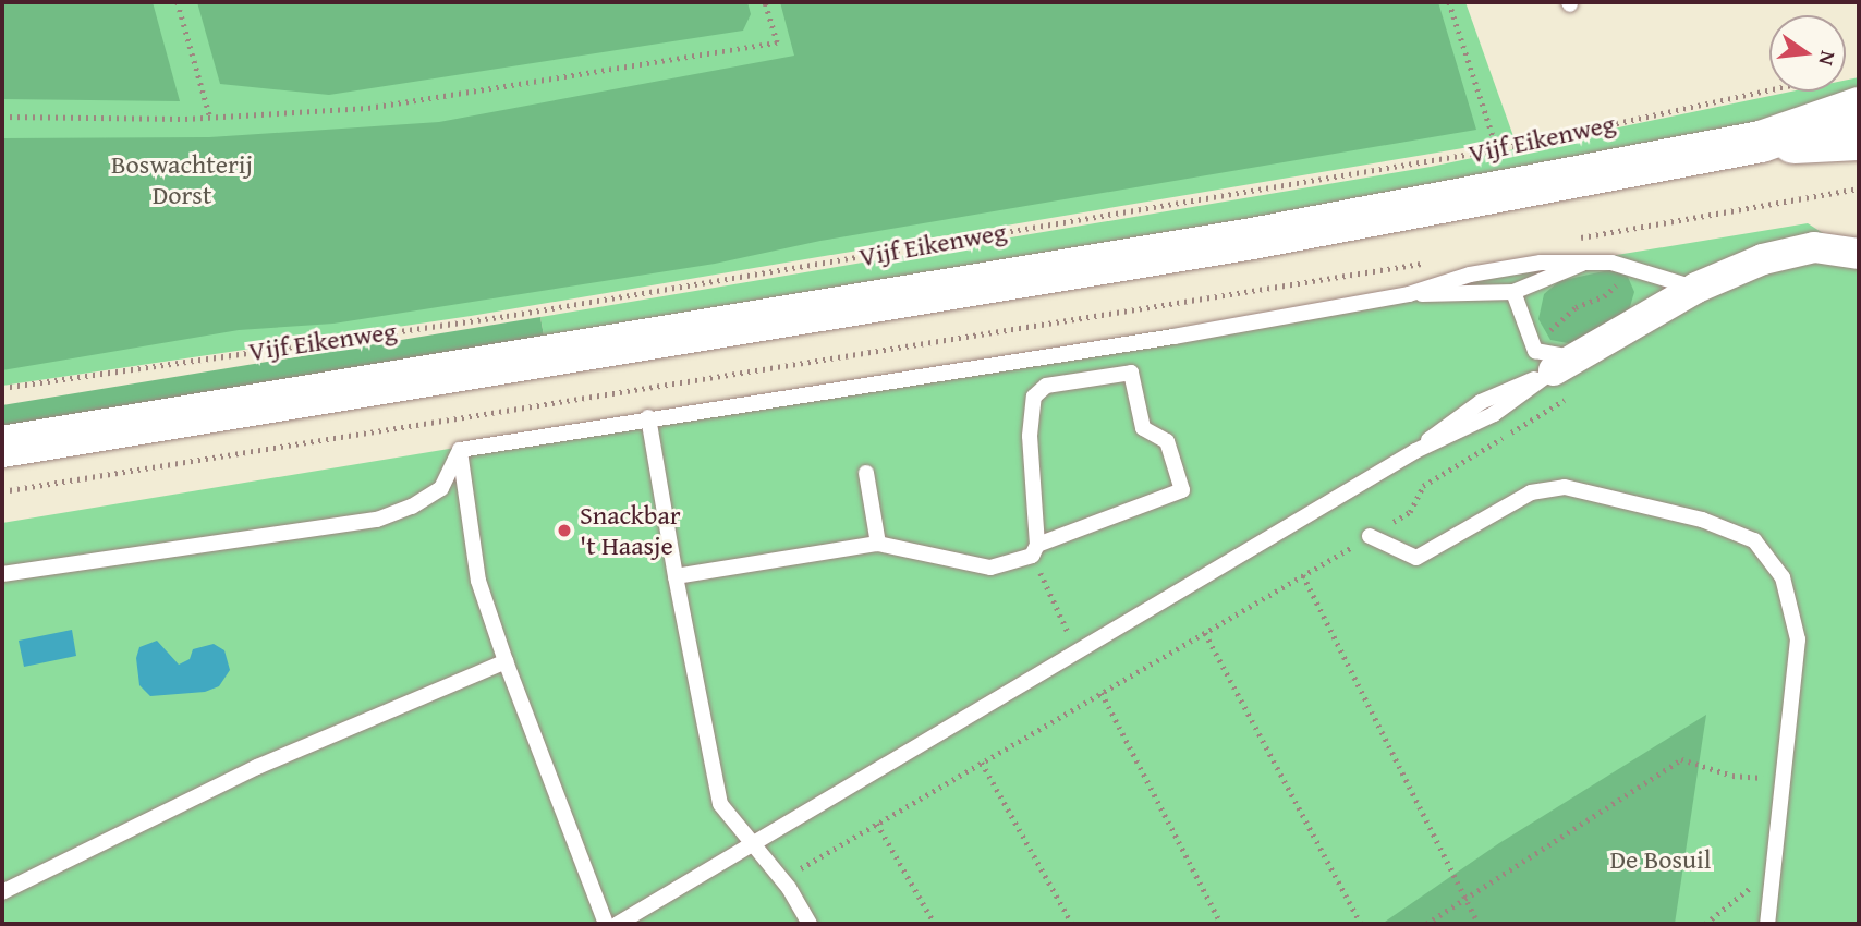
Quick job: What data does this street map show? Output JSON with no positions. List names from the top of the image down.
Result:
{
  "streets": {
    "main road": ["Vijf Eikenweg"]
  },
  "parks": ["Boswachterij Dorst", "De Bosuil"],
  "places": ["Snackbar 't Haasje"],
  "north": "right"
}
